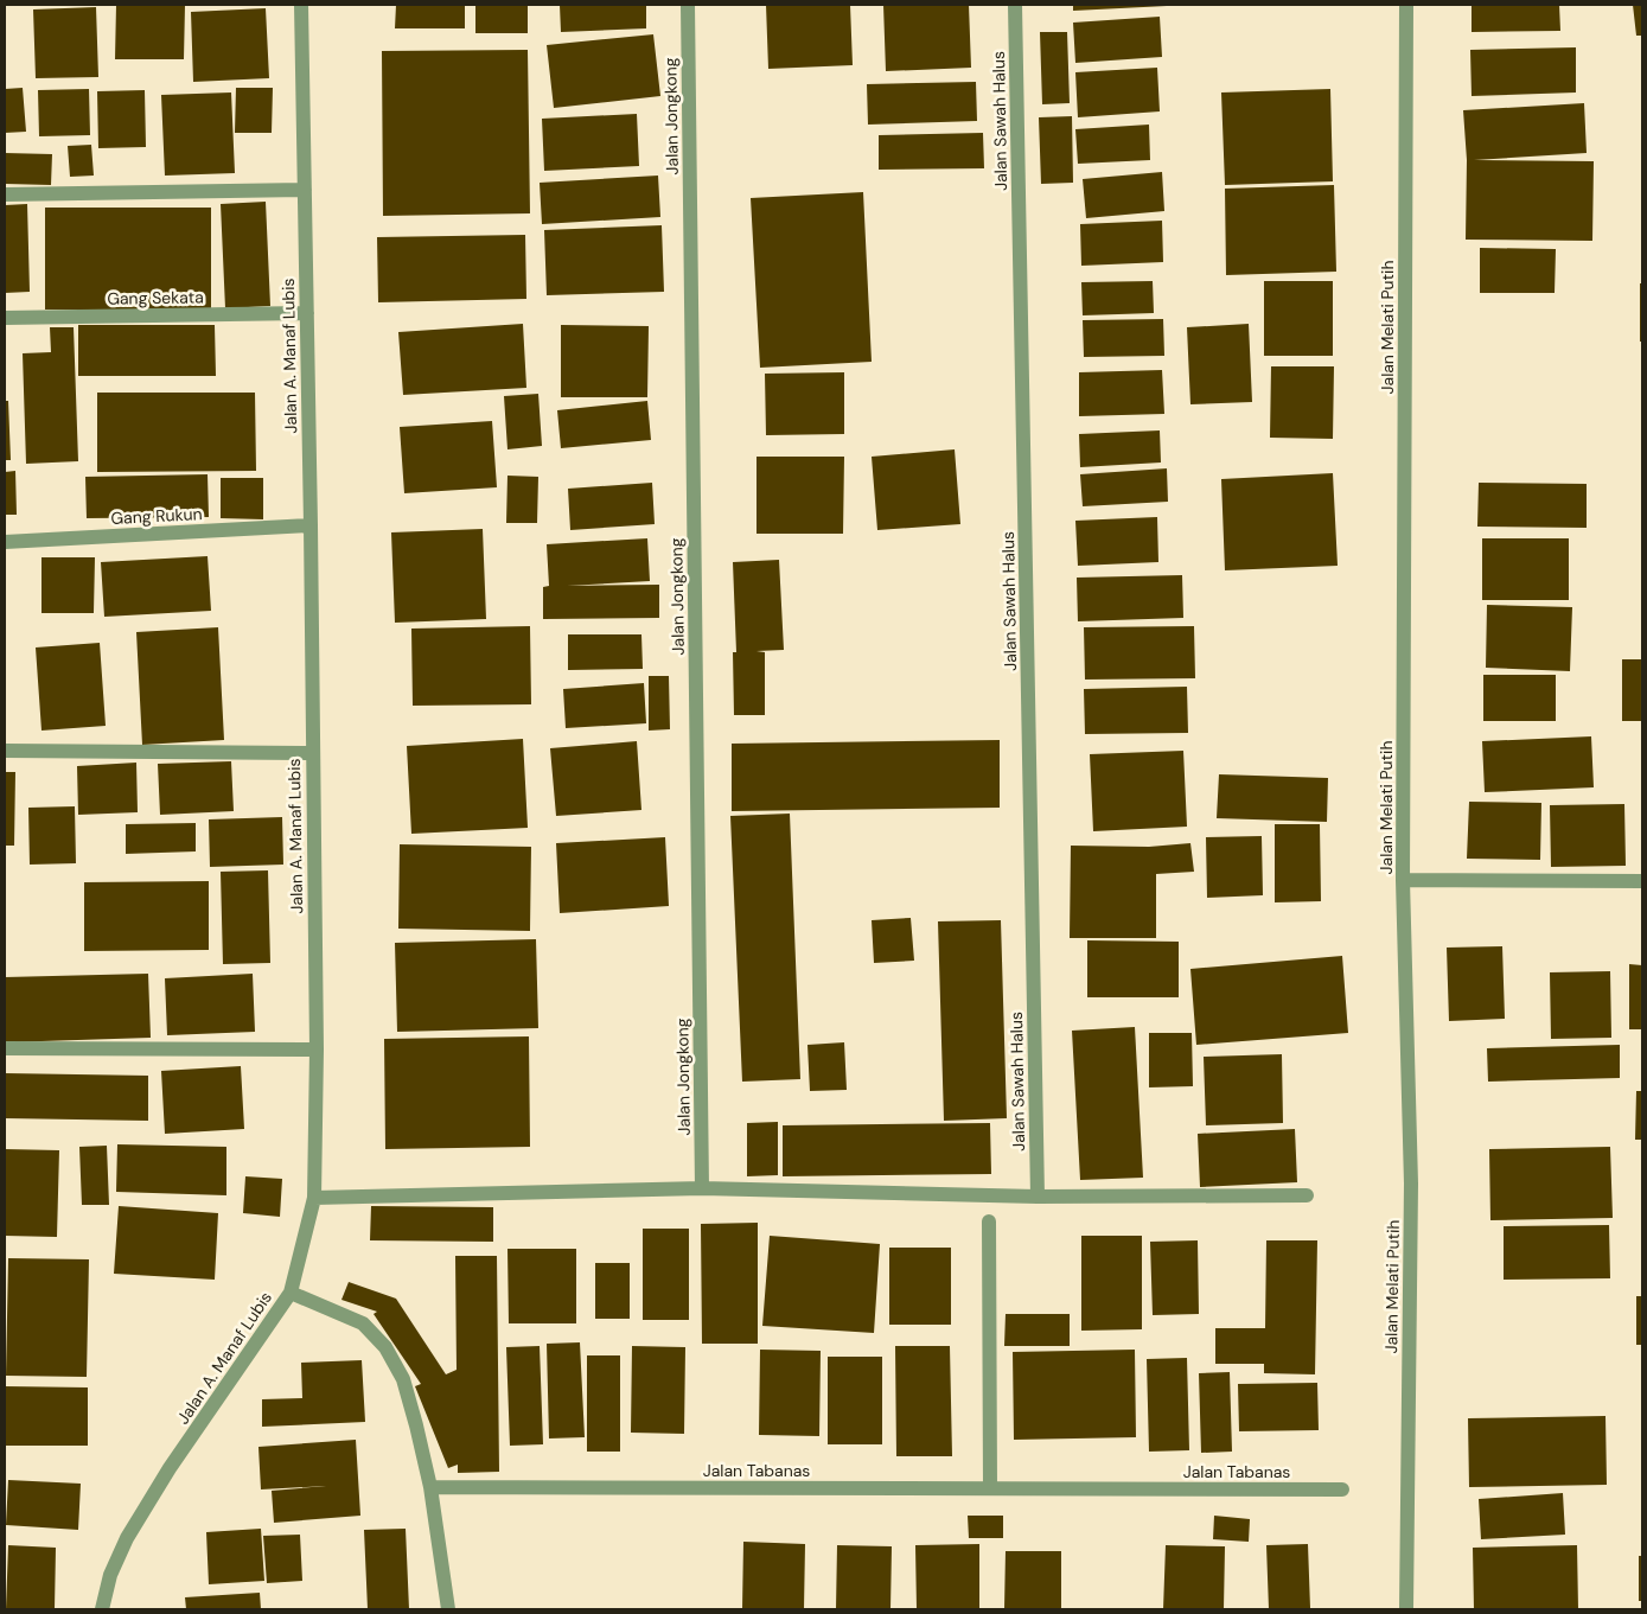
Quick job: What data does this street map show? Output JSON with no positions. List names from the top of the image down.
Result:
{
  "streets": {
    "street": [
      "Jalan Jongkong",
      "Jalan Sawah Halus",
      "Gang Sekata",
      "Jalan Melati Putih",
      "Jalan A. Manaf Lubis",
      "Gang Rukun",
      "Jalan Tabanas"
    ]
  },
  "crossings": [
    ["Gang Sekata", "Jalan A. Manaf Lubis"],
    ["Jalan A. Manaf Lubis", "Gang Rukun"]
  ]
}
